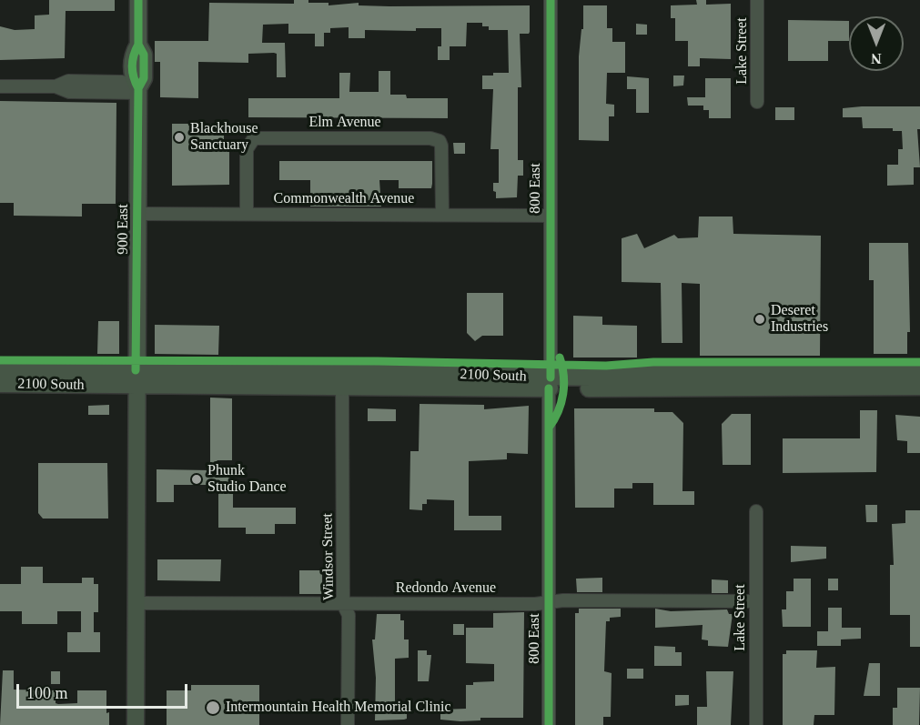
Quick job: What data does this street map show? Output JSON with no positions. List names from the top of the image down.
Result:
{
  "streets": {
    "main road": ["900 East", "2100 South"],
    "street": [
      "Lake Street",
      "Elm Avenue",
      "800 East",
      "Commonwealth Avenue",
      "Windsor Street",
      "Redondo Avenue"
    ]
  },
  "crossings": [
    ["Lake Street", "Redondo Avenue"],
    ["Elm Avenue", "Commonwealth Avenue"],
    ["800 East", "Commonwealth Avenue"],
    ["800 East", "2100 South"],
    ["800 East", "Redondo Avenue"],
    ["Commonwealth Avenue", "900 East"],
    ["900 East", "2100 South"],
    ["900 East", "Redondo Avenue"],
    ["2100 South", "Windsor Street"],
    ["Windsor Street", "Redondo Avenue"]
  ],
  "places": [
    "Blackhouse Sanctuary",
    "Deseret Industries",
    "Phunk Studio Dance",
    "Intermountain Health Memorial Clinic"
  ],
  "scale_bar": "100 m",
  "north": "bottom"
}
